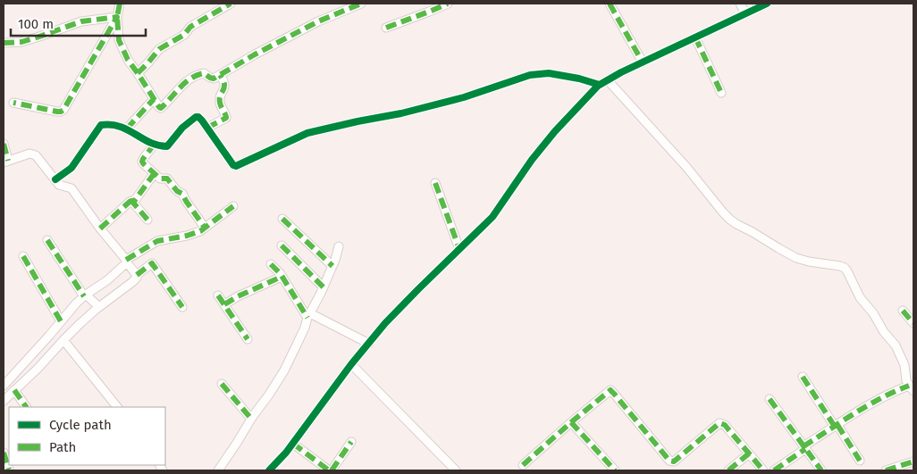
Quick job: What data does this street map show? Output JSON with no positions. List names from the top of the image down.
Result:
{
  "legend": ["Cycle path", "Path"],
  "scale_bar": "100 m"
}
